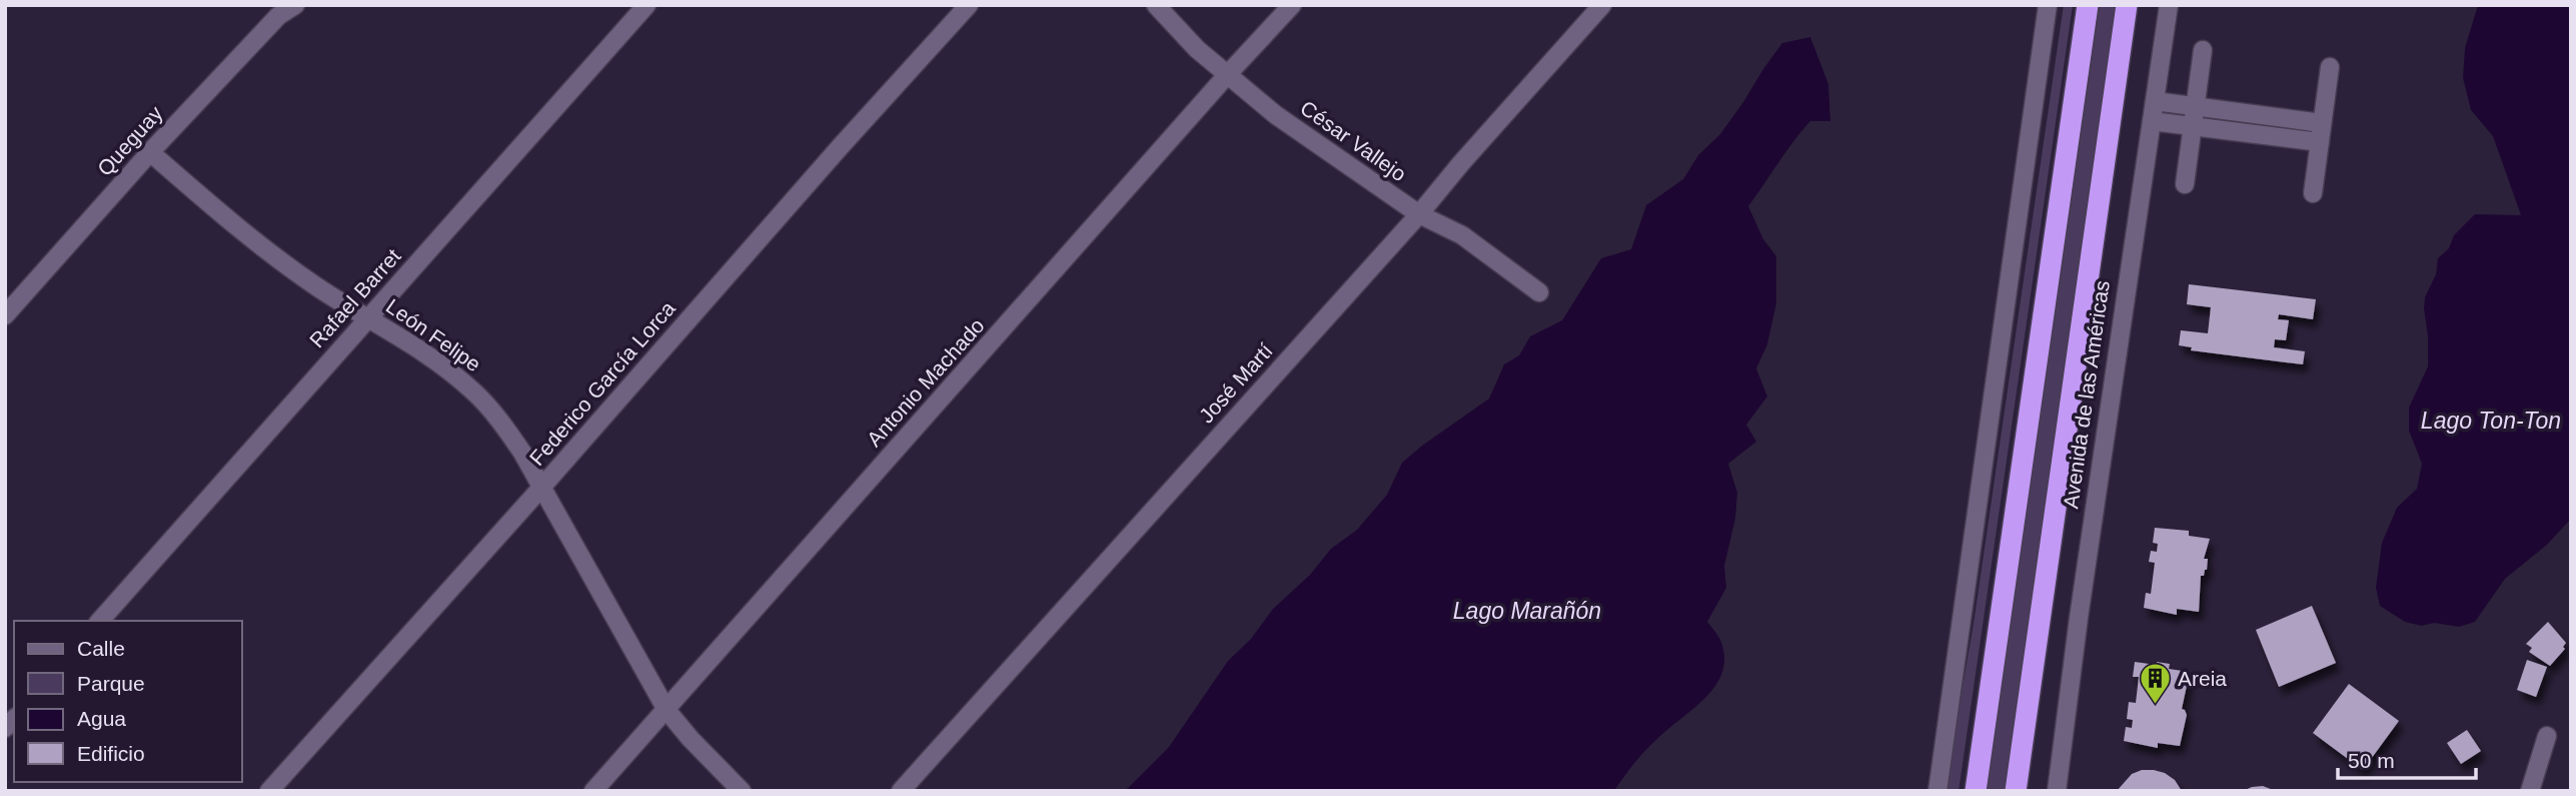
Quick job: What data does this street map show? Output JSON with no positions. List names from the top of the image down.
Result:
{
  "streets": {
    "highway": ["Avenida de las Américas"],
    "street": [
      "Queguay",
      "César Vallejo",
      "Rafael Barret",
      "León Felipe",
      "Antonio Machado",
      "Federico García Lorca",
      "José Martí"
    ]
  },
  "crossings": [
    ["Queguay", "León Felipe"],
    ["César Vallejo", "Antonio Machado"],
    ["César Vallejo", "José Martí"],
    ["Rafael Barret", "León Felipe"],
    ["León Felipe", "Antonio Machado"],
    ["León Felipe", "Federico García Lorca"]
  ],
  "water": ["Lago Ton-Ton", "Lago Marañón"],
  "places": {
    "building": ["Areia"]
  },
  "legend": [
    "Calle",
    "Parque",
    "Agua",
    "Edificio"
  ],
  "scale_bar": "50 m"
}
